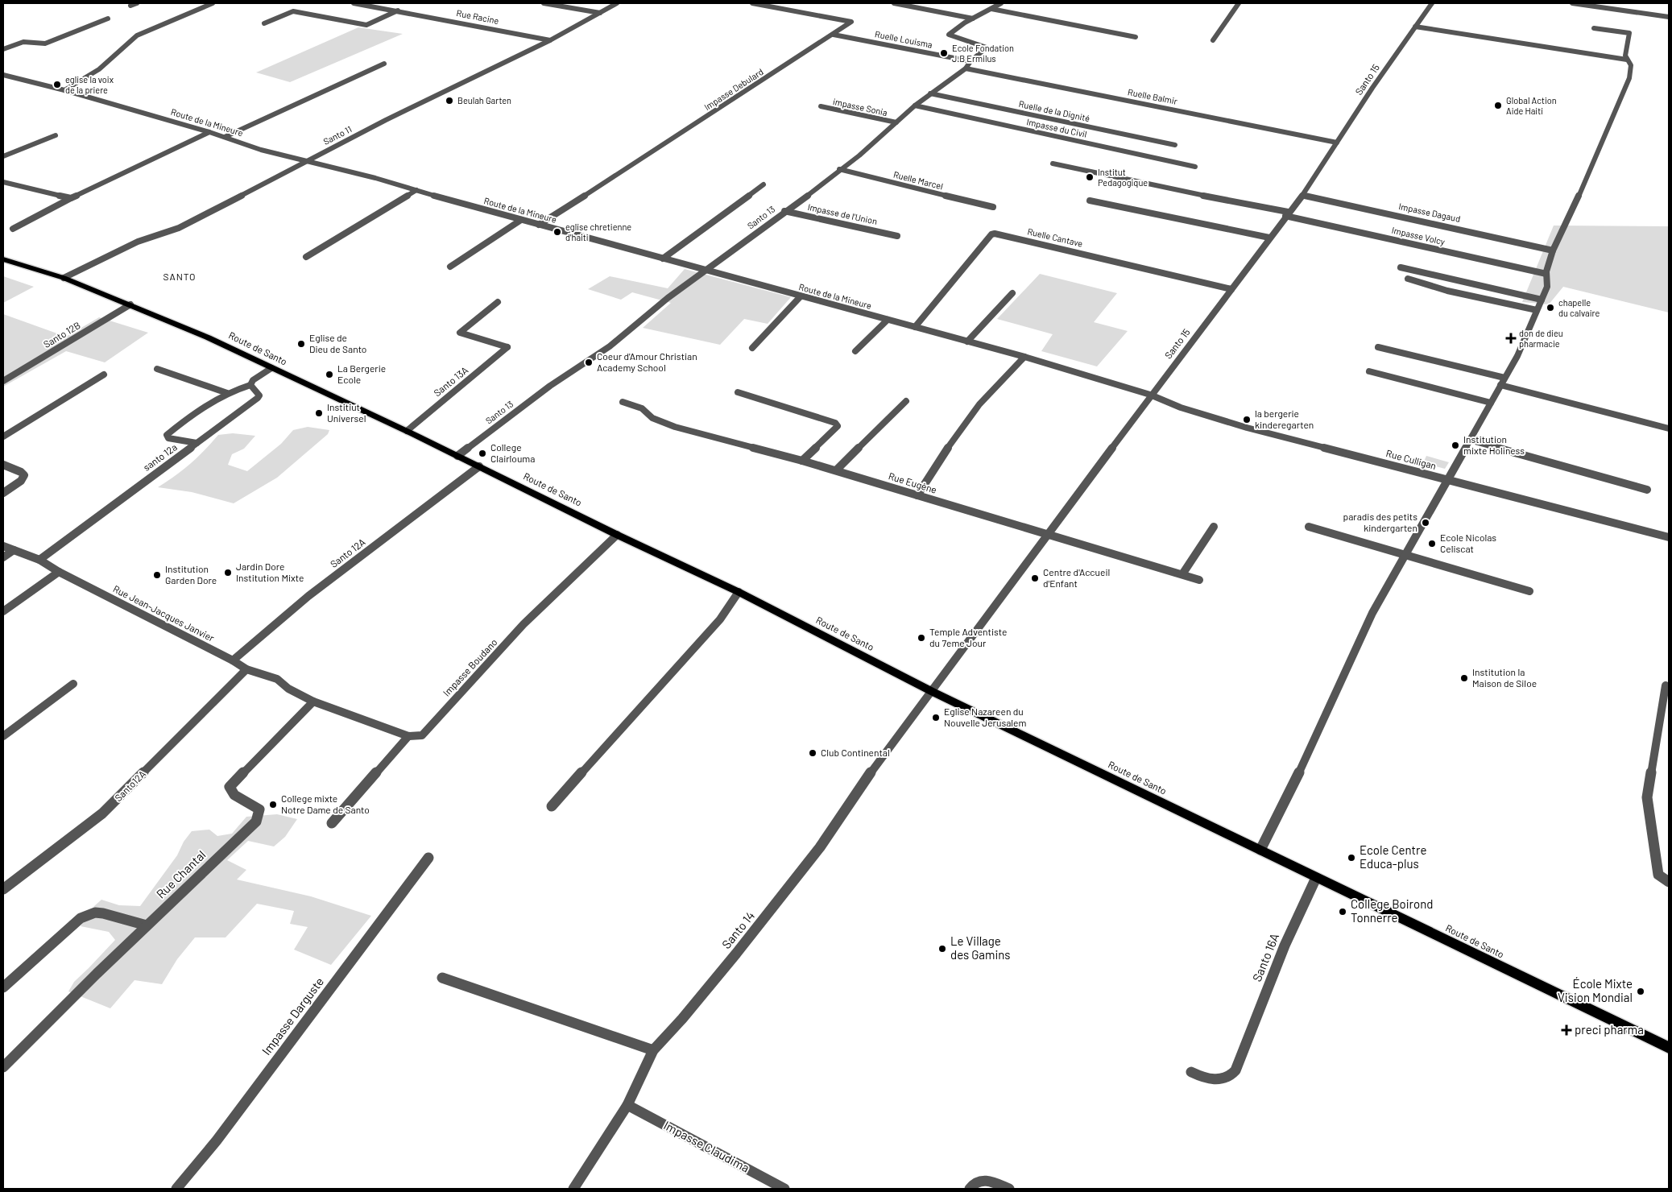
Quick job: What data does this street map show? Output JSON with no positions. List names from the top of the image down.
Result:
{
  "streets": {
    "main road": ["Route de Santo"],
    "street": [
      "Rue Racine",
      "Ruelle Louisma",
      "Santo 15",
      "Impasse Debulard",
      "Ruelle Balmir",
      "impasse Sonia",
      "Ruelle de la Dignité",
      "Route de la Mineure",
      "Impasse du Civil",
      "Santo 11",
      "Ruelle Marcel",
      "Impasse Dagaud",
      "Impasse de l'Union",
      "Santo 13",
      "Impasse Volcy",
      "Ruelle Cantave",
      "Santo 12B",
      "Santo 13A",
      "santo 12a",
      "Rue Culligan",
      "Rue Eugène",
      "Santo 12A",
      "Rue Jean-Jacques Janvier",
      "Impasse Boudano",
      "Santo12A",
      "Rue Chantal",
      "Santo 14",
      "Santo 16A",
      "Impasse Darguste",
      "Impasse Claudima"
    ]
  },
  "crossings": [
    ["Rue Racine", "Santo 11"],
    ["Ruelle Louisma", "Impasse Debulard"],
    ["Ruelle Louisma", "Santo 13"],
    ["Santo 15", "Ruelle Balmir"],
    ["Santo 15", "Route de la Mineure"],
    ["Santo 15", "Impasse Dagaud"],
    ["Santo 15", "Impasse Volcy"],
    ["Santo 15", "Ruelle Cantave"],
    ["Santo 15", "Route de Santo"],
    ["Santo 15", "Rue Culligan"],
    ["Santo 15", "Rue Eugène"],
    ["Santo 15", "Santo 14"],
    ["Impasse Debulard", "Route de la Mineure"],
    ["Ruelle Balmir", "Santo 13"],
    ["impasse Sonia", "Santo 13"],
    ["Ruelle de la Dignité", "Santo 13"],
    ["Route de la Mineure", "Santo 11"],
    ["Route de la Mineure", "Santo 13"],
    ["Route de la Mineure", "Ruelle Cantave"],
    ["Route de la Mineure", "Rue Culligan"],
    ["Impasse du Civil", "Santo 13"],
    ["Santo 11", "Route de Santo"],
    ["Ruelle Marcel", "Santo 13"],
    ["Impasse de l'Union", "Santo 13"],
    ["Santo 13", "Route de Santo"],
    ["Santo 12B", "Route de Santo"],
    ["Route de Santo", "Santo 13A"],
    ["Route de Santo", "Santo 12A"],
    ["Route de Santo", "Impasse Boudano"],
    ["Route de Santo", "Santo 14"],
    ["Route de Santo", "Santo 16A"],
    ["santo 12a", "Rue Jean-Jacques Janvier"],
    ["Santo 12A", "Rue Jean-Jacques Janvier"],
    ["Rue Jean-Jacques Janvier", "Santo12A"],
    ["Rue Jean-Jacques Janvier", "Rue Chantal"],
    ["Santo 14", "Impasse Claudima"]
  ],
  "districts": ["SANTO"],
  "places": {
    "other": [
      "Ecole Fondation J.B Ermilus",
      "eglise la voix de la priere",
      "Beulah Garten",
      "Global Action Aide Haiti",
      "Institut Pedagogique",
      "eglise chretienne d'haiti",
      "chapelle du calvaire",
      "Eglise de Dieu de Santo",
      "Coeur d'Amour Christian Academy School",
      "La Bergerie Ecole",
      "Institiut Universel",
      "la bergerie kinderegarten",
      "Institution mixte Holiness",
      "College Clairlouma",
      "paradis des petits kindergarten",
      "Ecole Nicolas Celiscat",
      "Jardin Dore Institution Mixte",
      "Institution Garden Dore",
      "Centre d'Accueil d'Enfant",
      "Temple Adventiste du 7eme Jour",
      "Institution la Maison de Siloe",
      "Eglise Nazareen du Nouvelle Jerusalem",
      "Club Continental",
      "College mixte Notre Dame de Santo",
      "Ecole Centre Educa-plus",
      "College Boirond Tonnerre",
      "Le Village des Gamins",
      "École Mixte Vision Mondial"
    ],
    "health": ["don de dieu pharmacie", "preci pharma"]
  }
}
